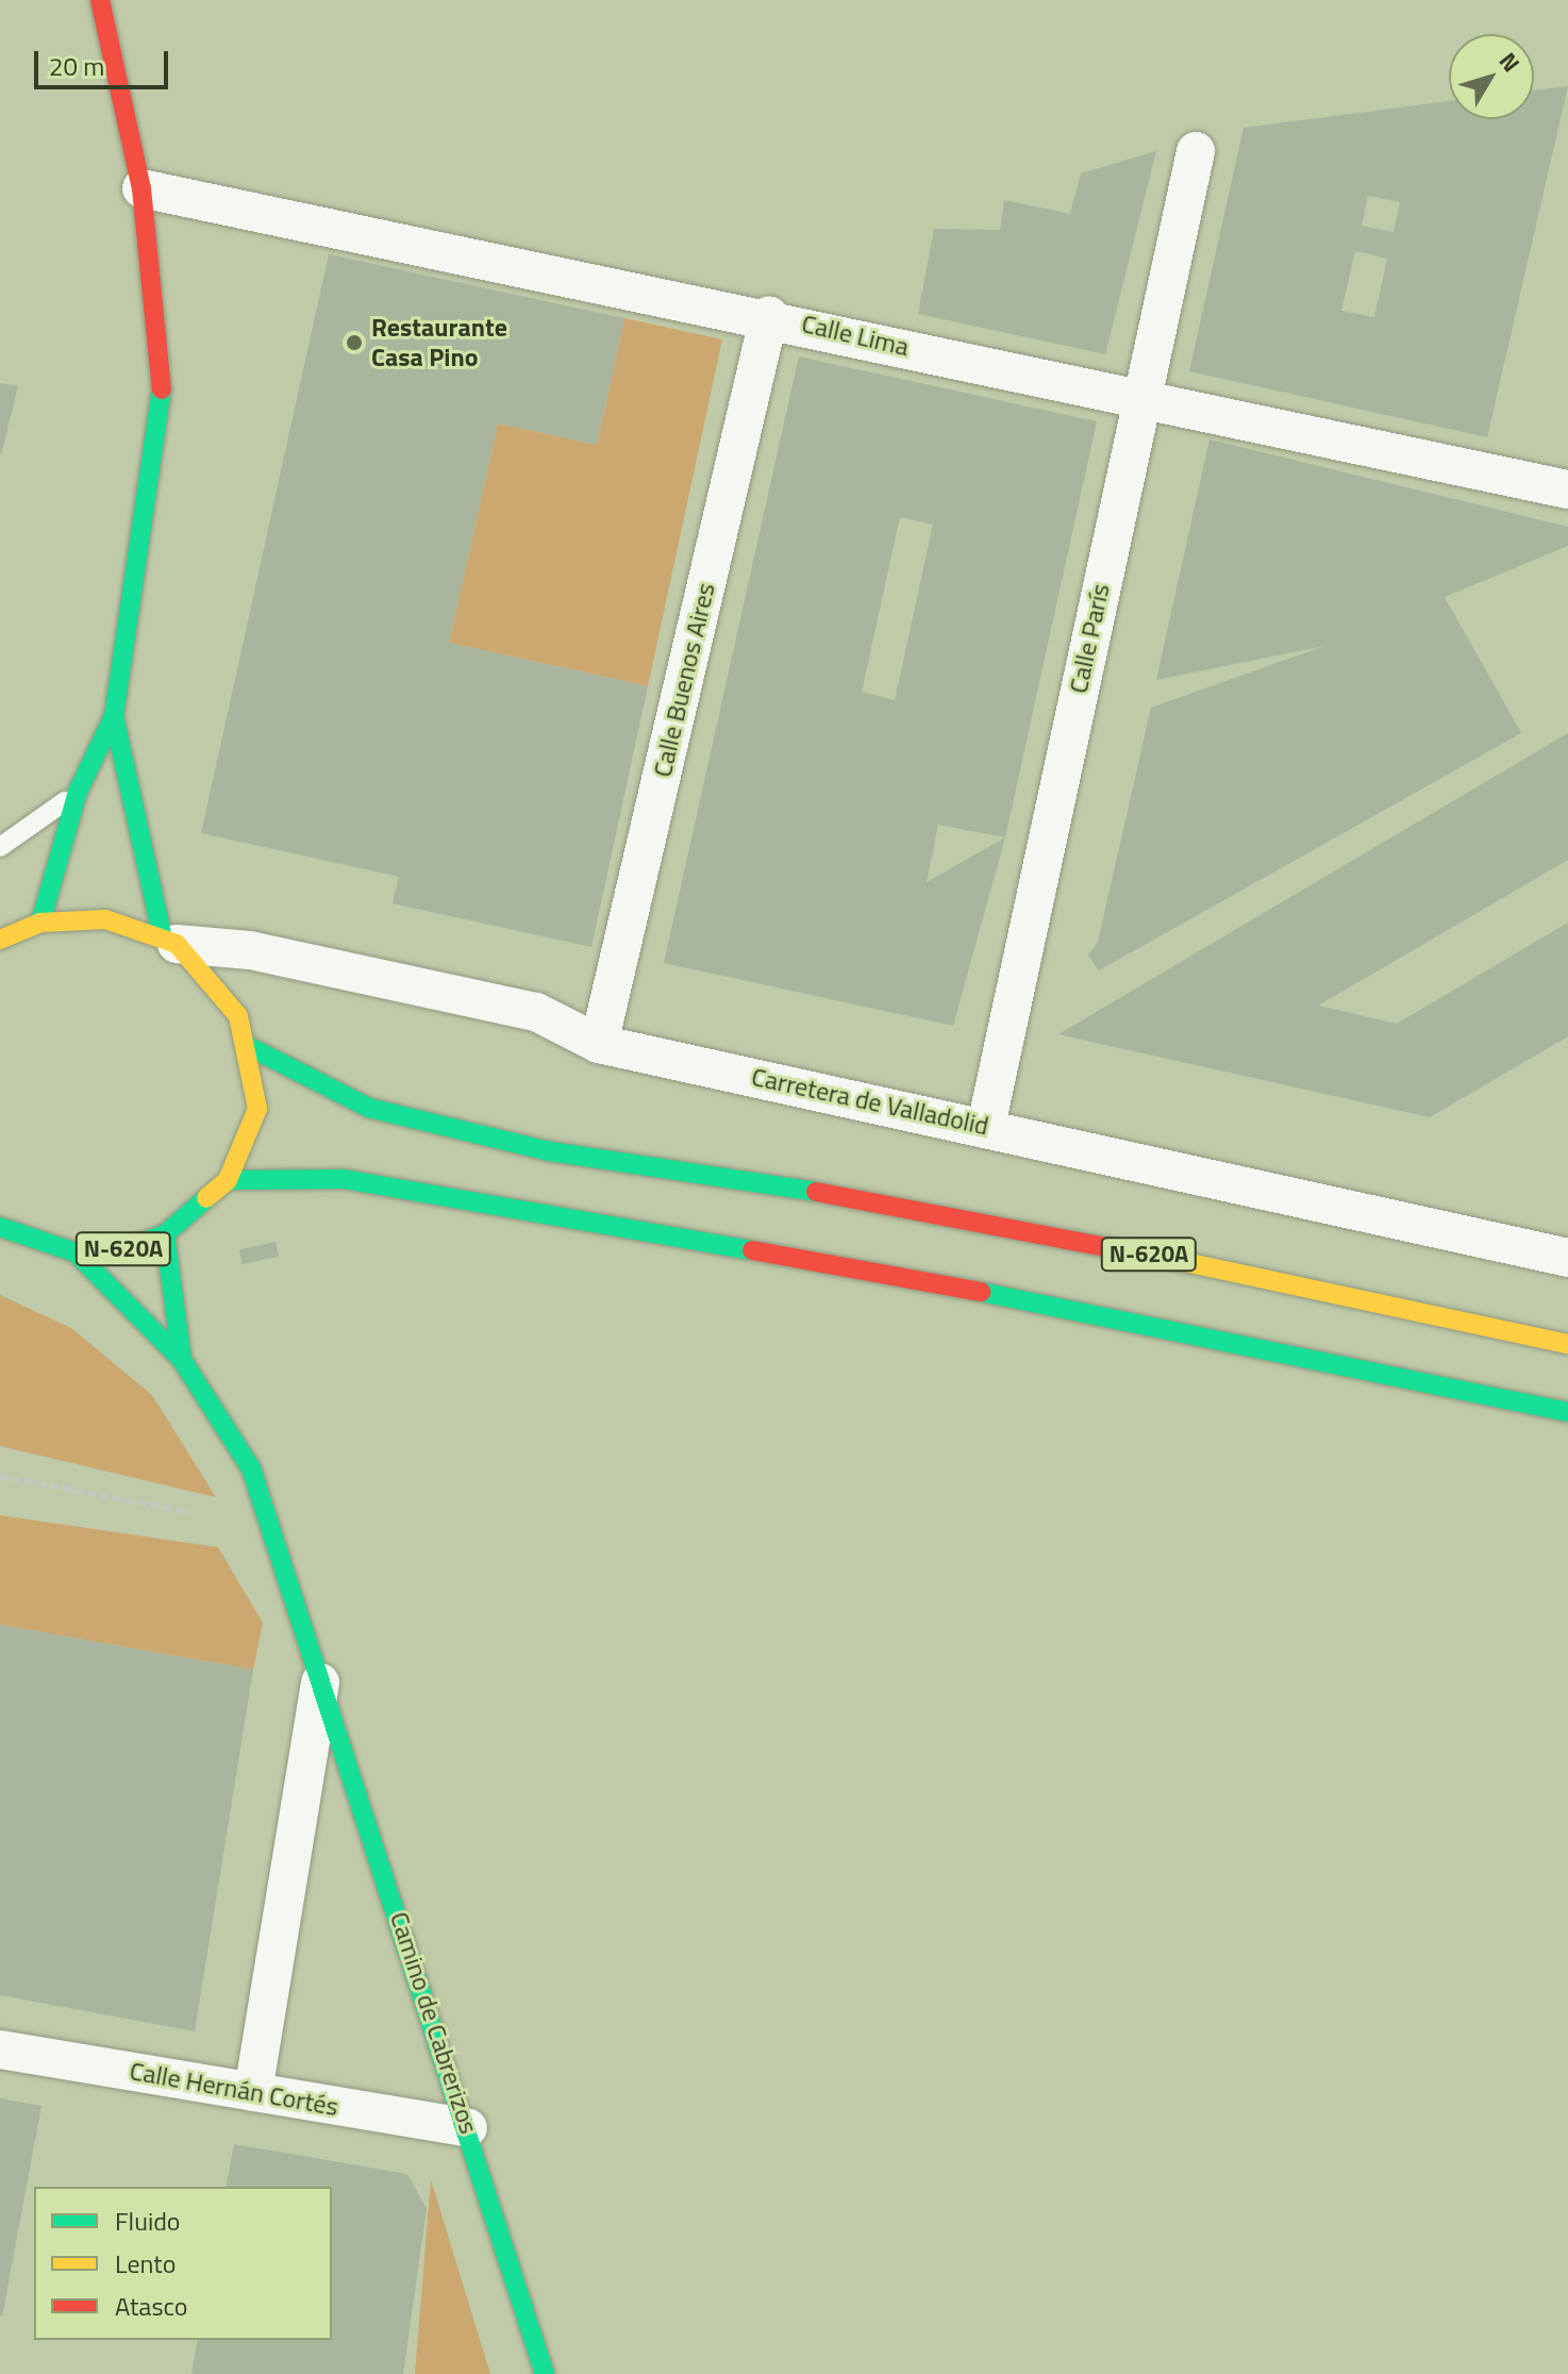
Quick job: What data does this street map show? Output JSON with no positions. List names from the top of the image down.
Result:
{
  "streets": {
    "main road": ["N-620A", "Camino de Cabrerizos"],
    "street": [
      "Calle Lima",
      "Calle París",
      "Calle Buenos Aires",
      "Carretera de Valladolid",
      "Calle Hernán Cortés"
    ]
  },
  "crossings": [
    ["Calle Lima", "Calle París"],
    ["Calle Lima", "Calle Buenos Aires"],
    ["Calle París", "Carretera de Valladolid"],
    ["Calle Buenos Aires", "Carretera de Valladolid"],
    ["Carretera de Valladolid", "N-620A"],
    ["N-620A", "Camino de Cabrerizos"],
    ["Camino de Cabrerizos", "Calle Hernán Cortés"]
  ],
  "places": ["Restaurante Casa Pino"],
  "legend": ["Fluido", "Lento", "Atasco"],
  "scale_bar": "20 m",
  "north": "top right"
}
